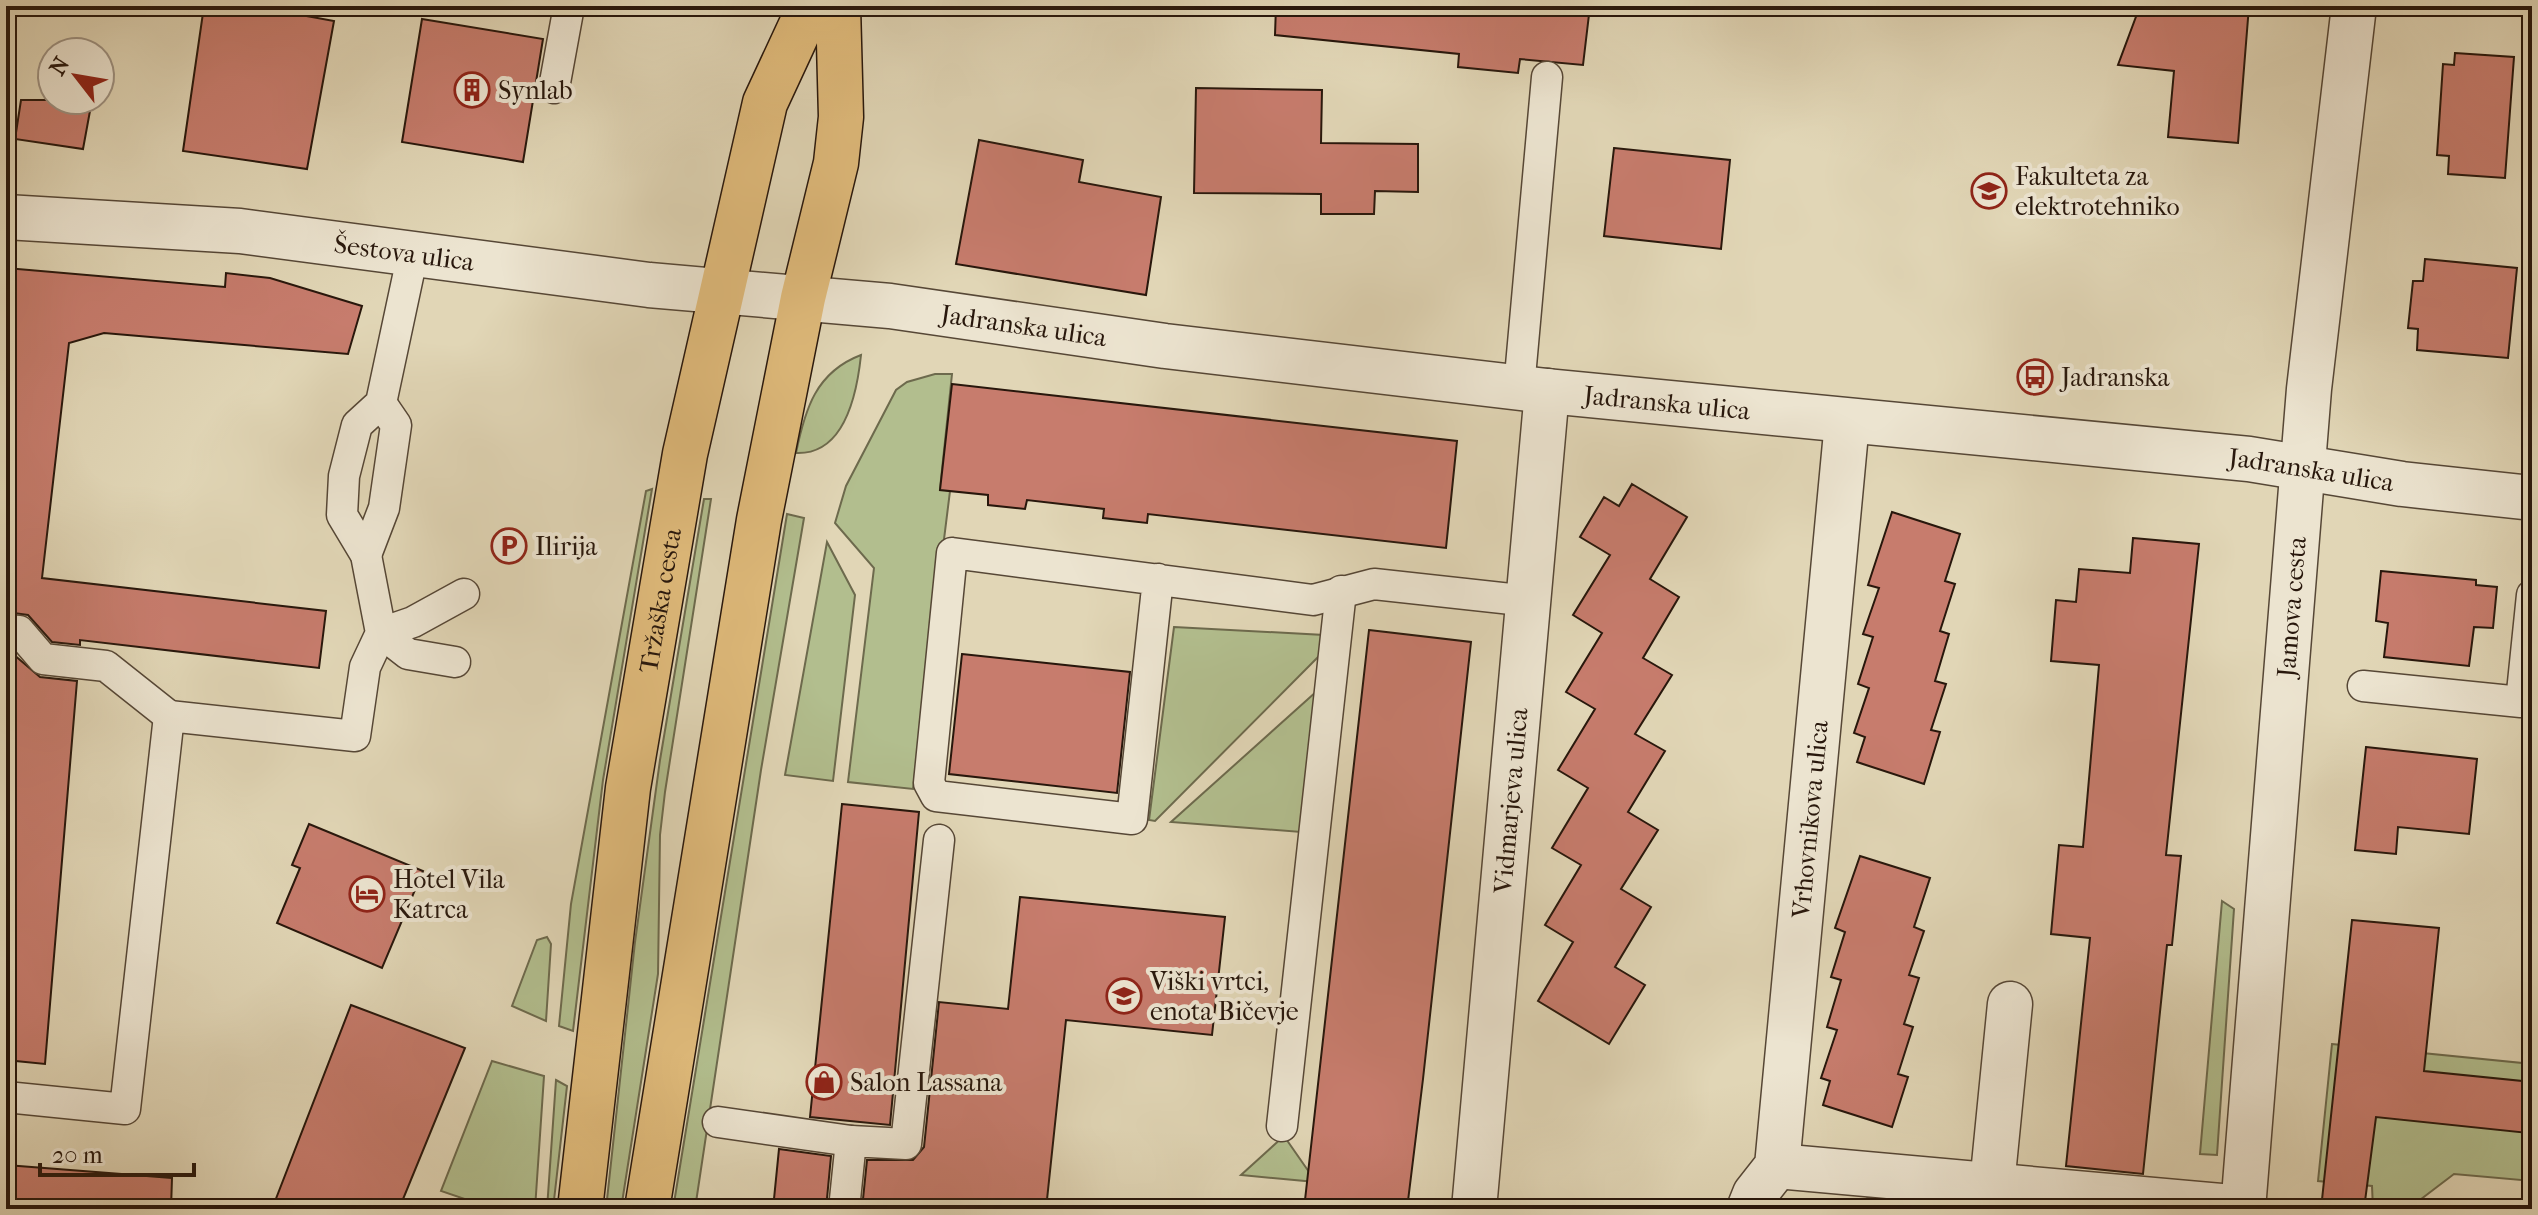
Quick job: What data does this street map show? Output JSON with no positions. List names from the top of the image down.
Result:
{
  "streets": {
    "main road": ["Tržaška cesta"],
    "street": [
      "Šestova ulica",
      "Jadranska ulica",
      "Jamova cesta",
      "Vidmarjeva ulica",
      "Vrhovnikova ulica"
    ]
  },
  "crossings": [
    ["Šestova ulica", "Jadranska ulica"],
    ["Šestova ulica", "Tržaška cesta"],
    ["Jadranska ulica", "Jamova cesta"],
    ["Jadranska ulica", "Vidmarjeva ulica"],
    ["Jadranska ulica", "Vrhovnikova ulica"],
    ["Jamova cesta", "Vrhovnikova ulica"]
  ],
  "places": {
    "building": ["Synlab"],
    "school or university": ["Fakulteta za elektrotehniko", "Viški vrtci, enota Bičevje"],
    "bus stop": ["Jadranska"],
    "parking": ["Ilirija"],
    "hotel": ["Hotel Vila Katrca"],
    "shop": ["Salon Lassana"]
  },
  "scale_bar": "20 m",
  "north": "top left"
}
